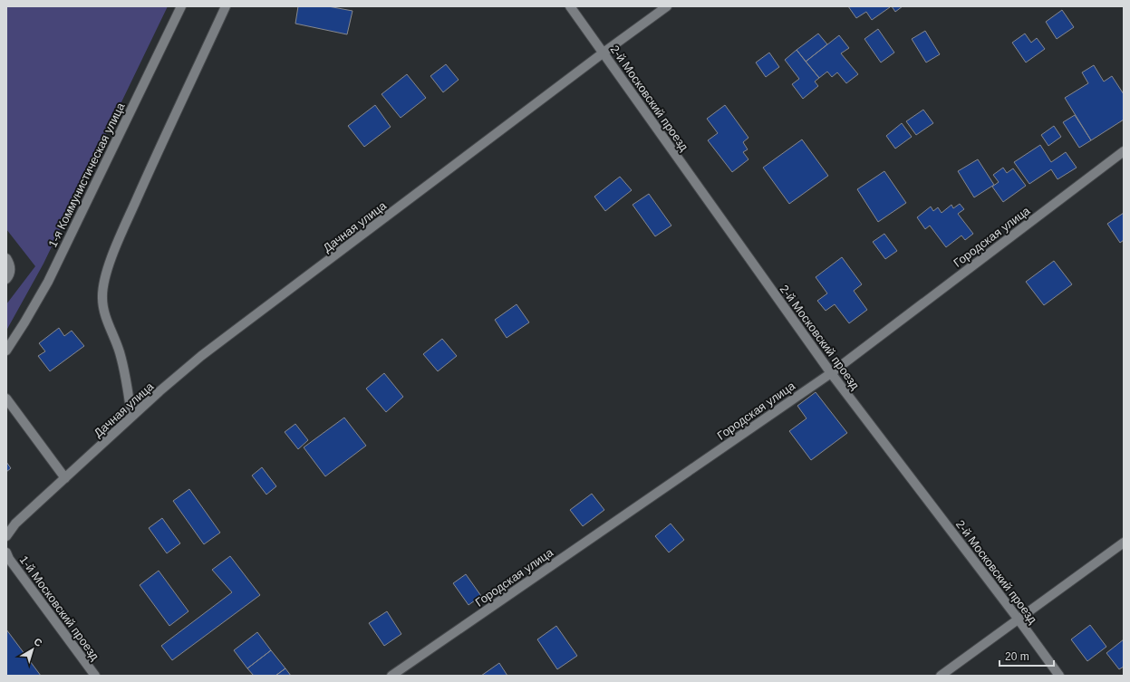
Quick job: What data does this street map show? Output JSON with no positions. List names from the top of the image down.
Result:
{
  "streets": {
    "street": [
      "2-й Московский проезд",
      "1-я Коммунистическая улица",
      "Дачная улица",
      "Городская улица",
      "1-й Московский проезд"
    ]
  },
  "crossings": [
    ["2-й Московский проезд", "Дачная улица"],
    ["2-й Московский проезд", "Городская улица"]
  ],
  "scale_bar": "20 m",
  "north": "top right"
}
